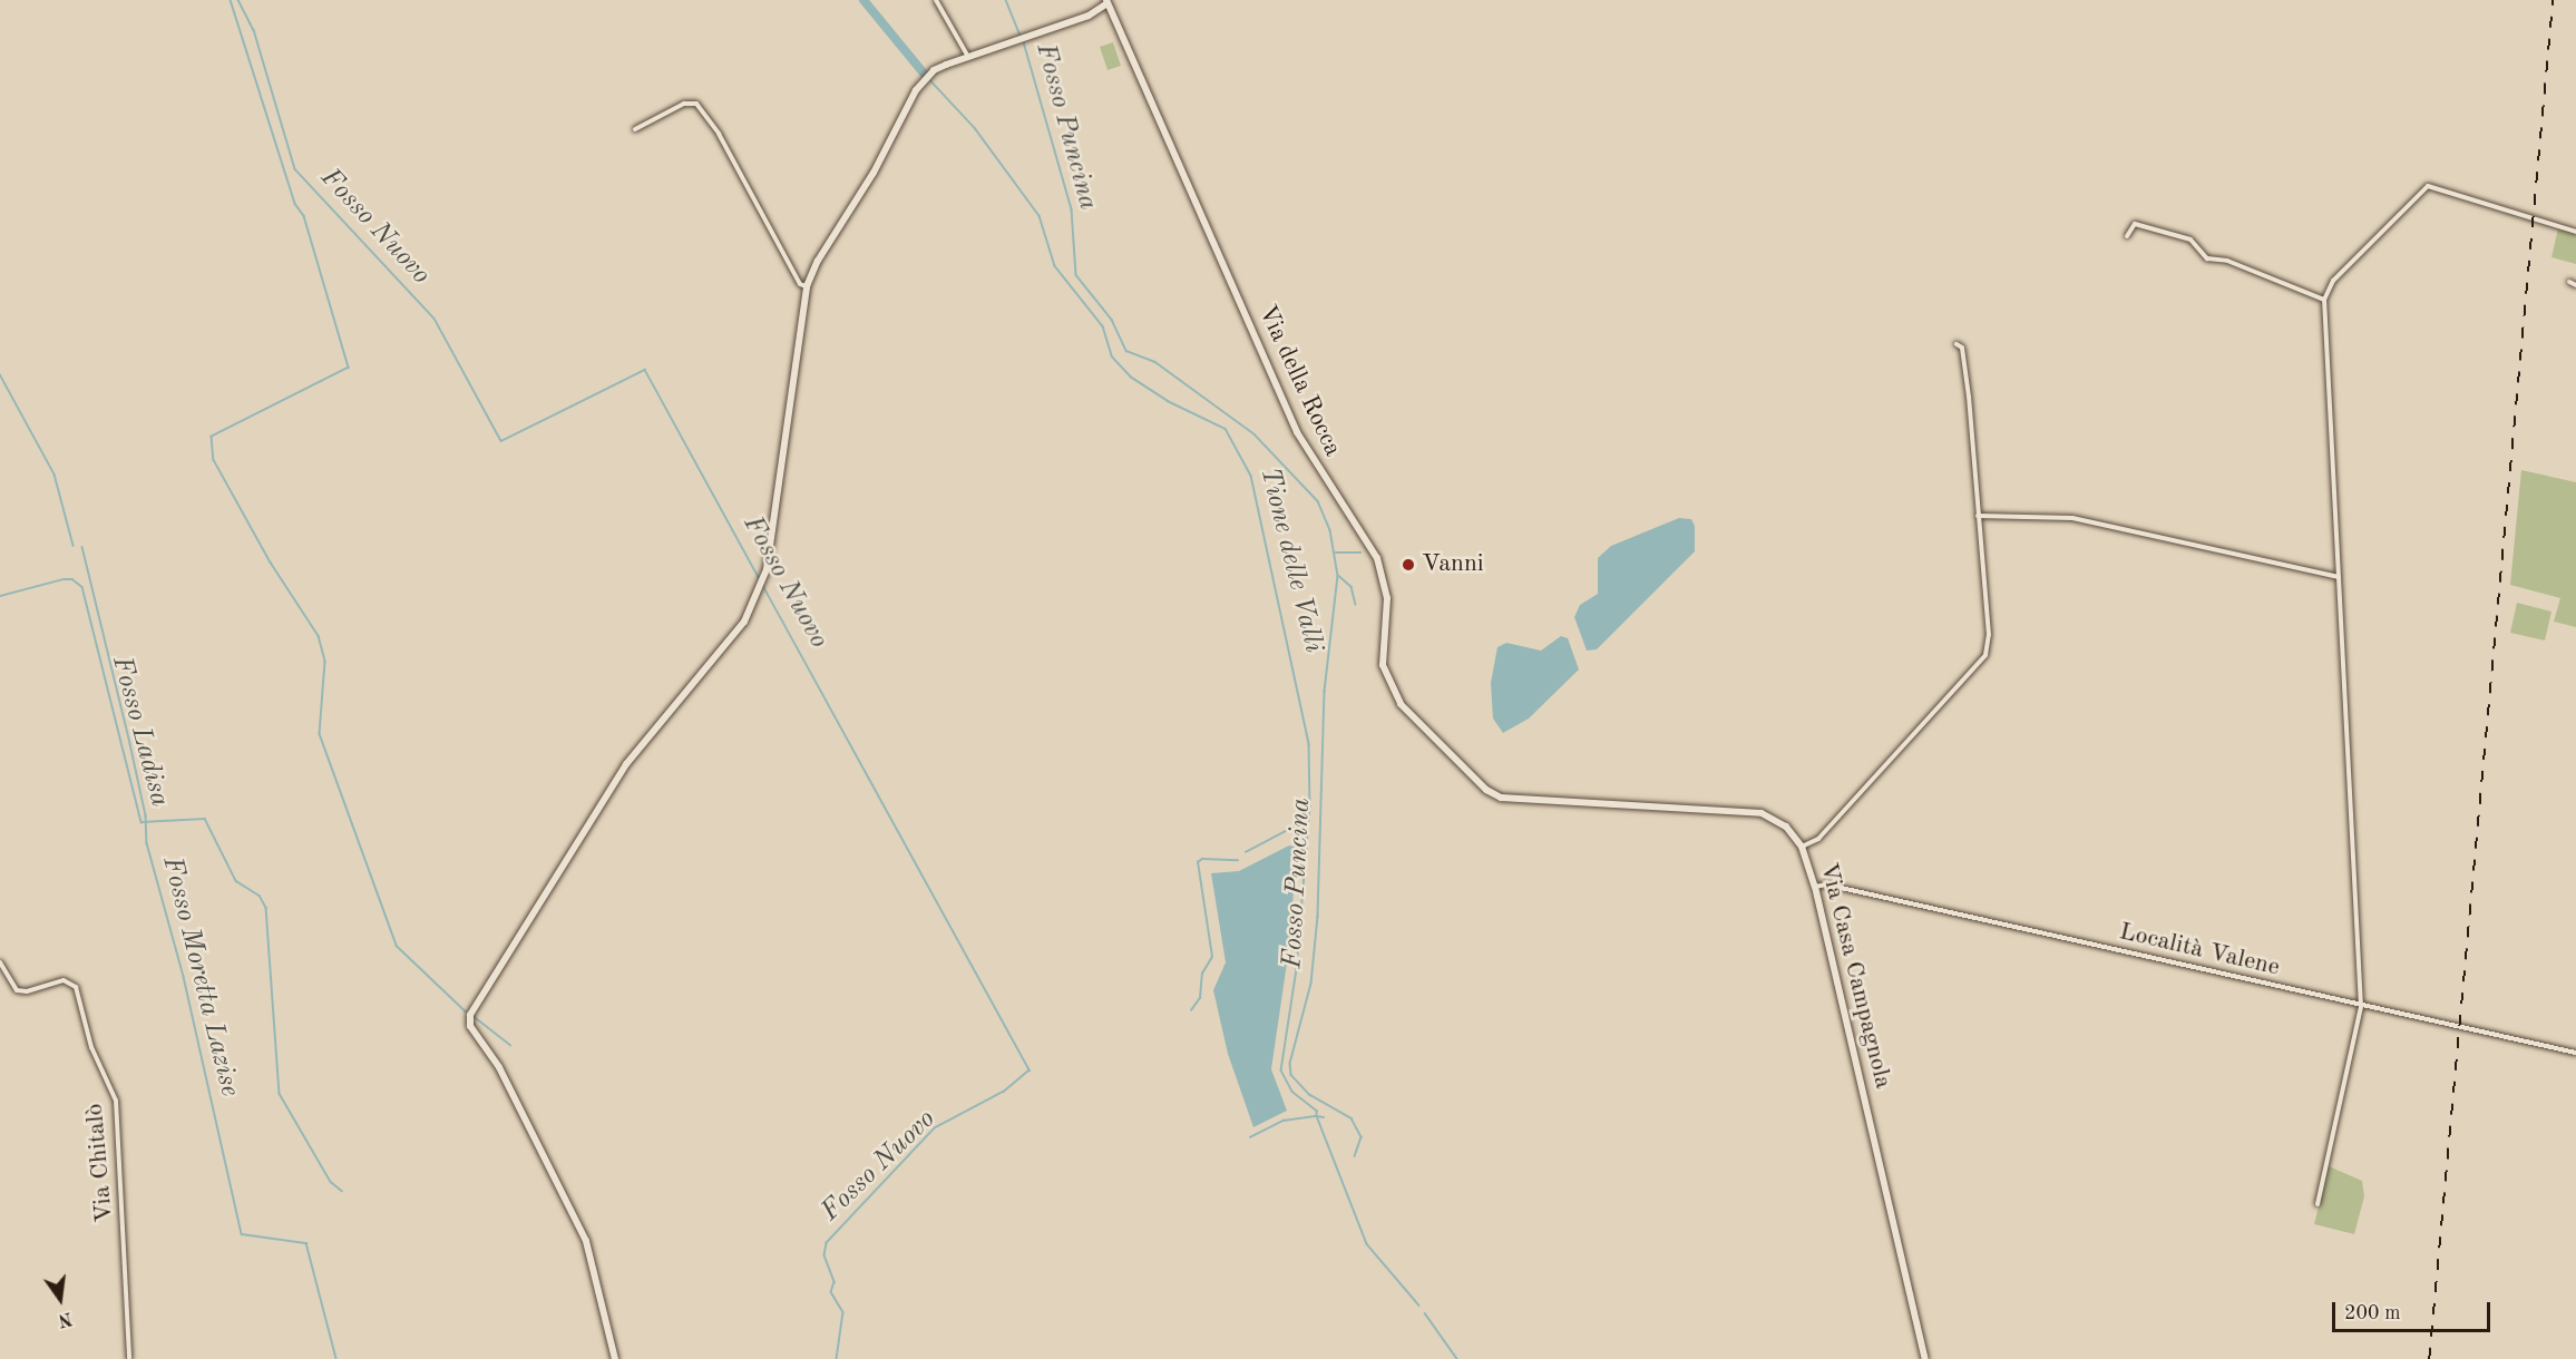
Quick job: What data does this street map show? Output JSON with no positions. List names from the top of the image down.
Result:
{
  "streets": {
    "street": [
      "Via della Rocca",
      "Località Valene",
      "Via Casa Campagnola",
      "Via Chitalò"
    ]
  },
  "crossings": [
    ["Via della Rocca", "Via Casa Campagnola"],
    ["Località Valene", "Via Casa Campagnola"]
  ],
  "water": [
    "Fosso Puncina",
    "Fosso Nuovo",
    "Tione delle Valli",
    "Fosso Ladisa",
    "Fosso Moretta Lazise"
  ],
  "places": ["Vanni"],
  "scale_bar": "200 m",
  "north": "bottom"
}
